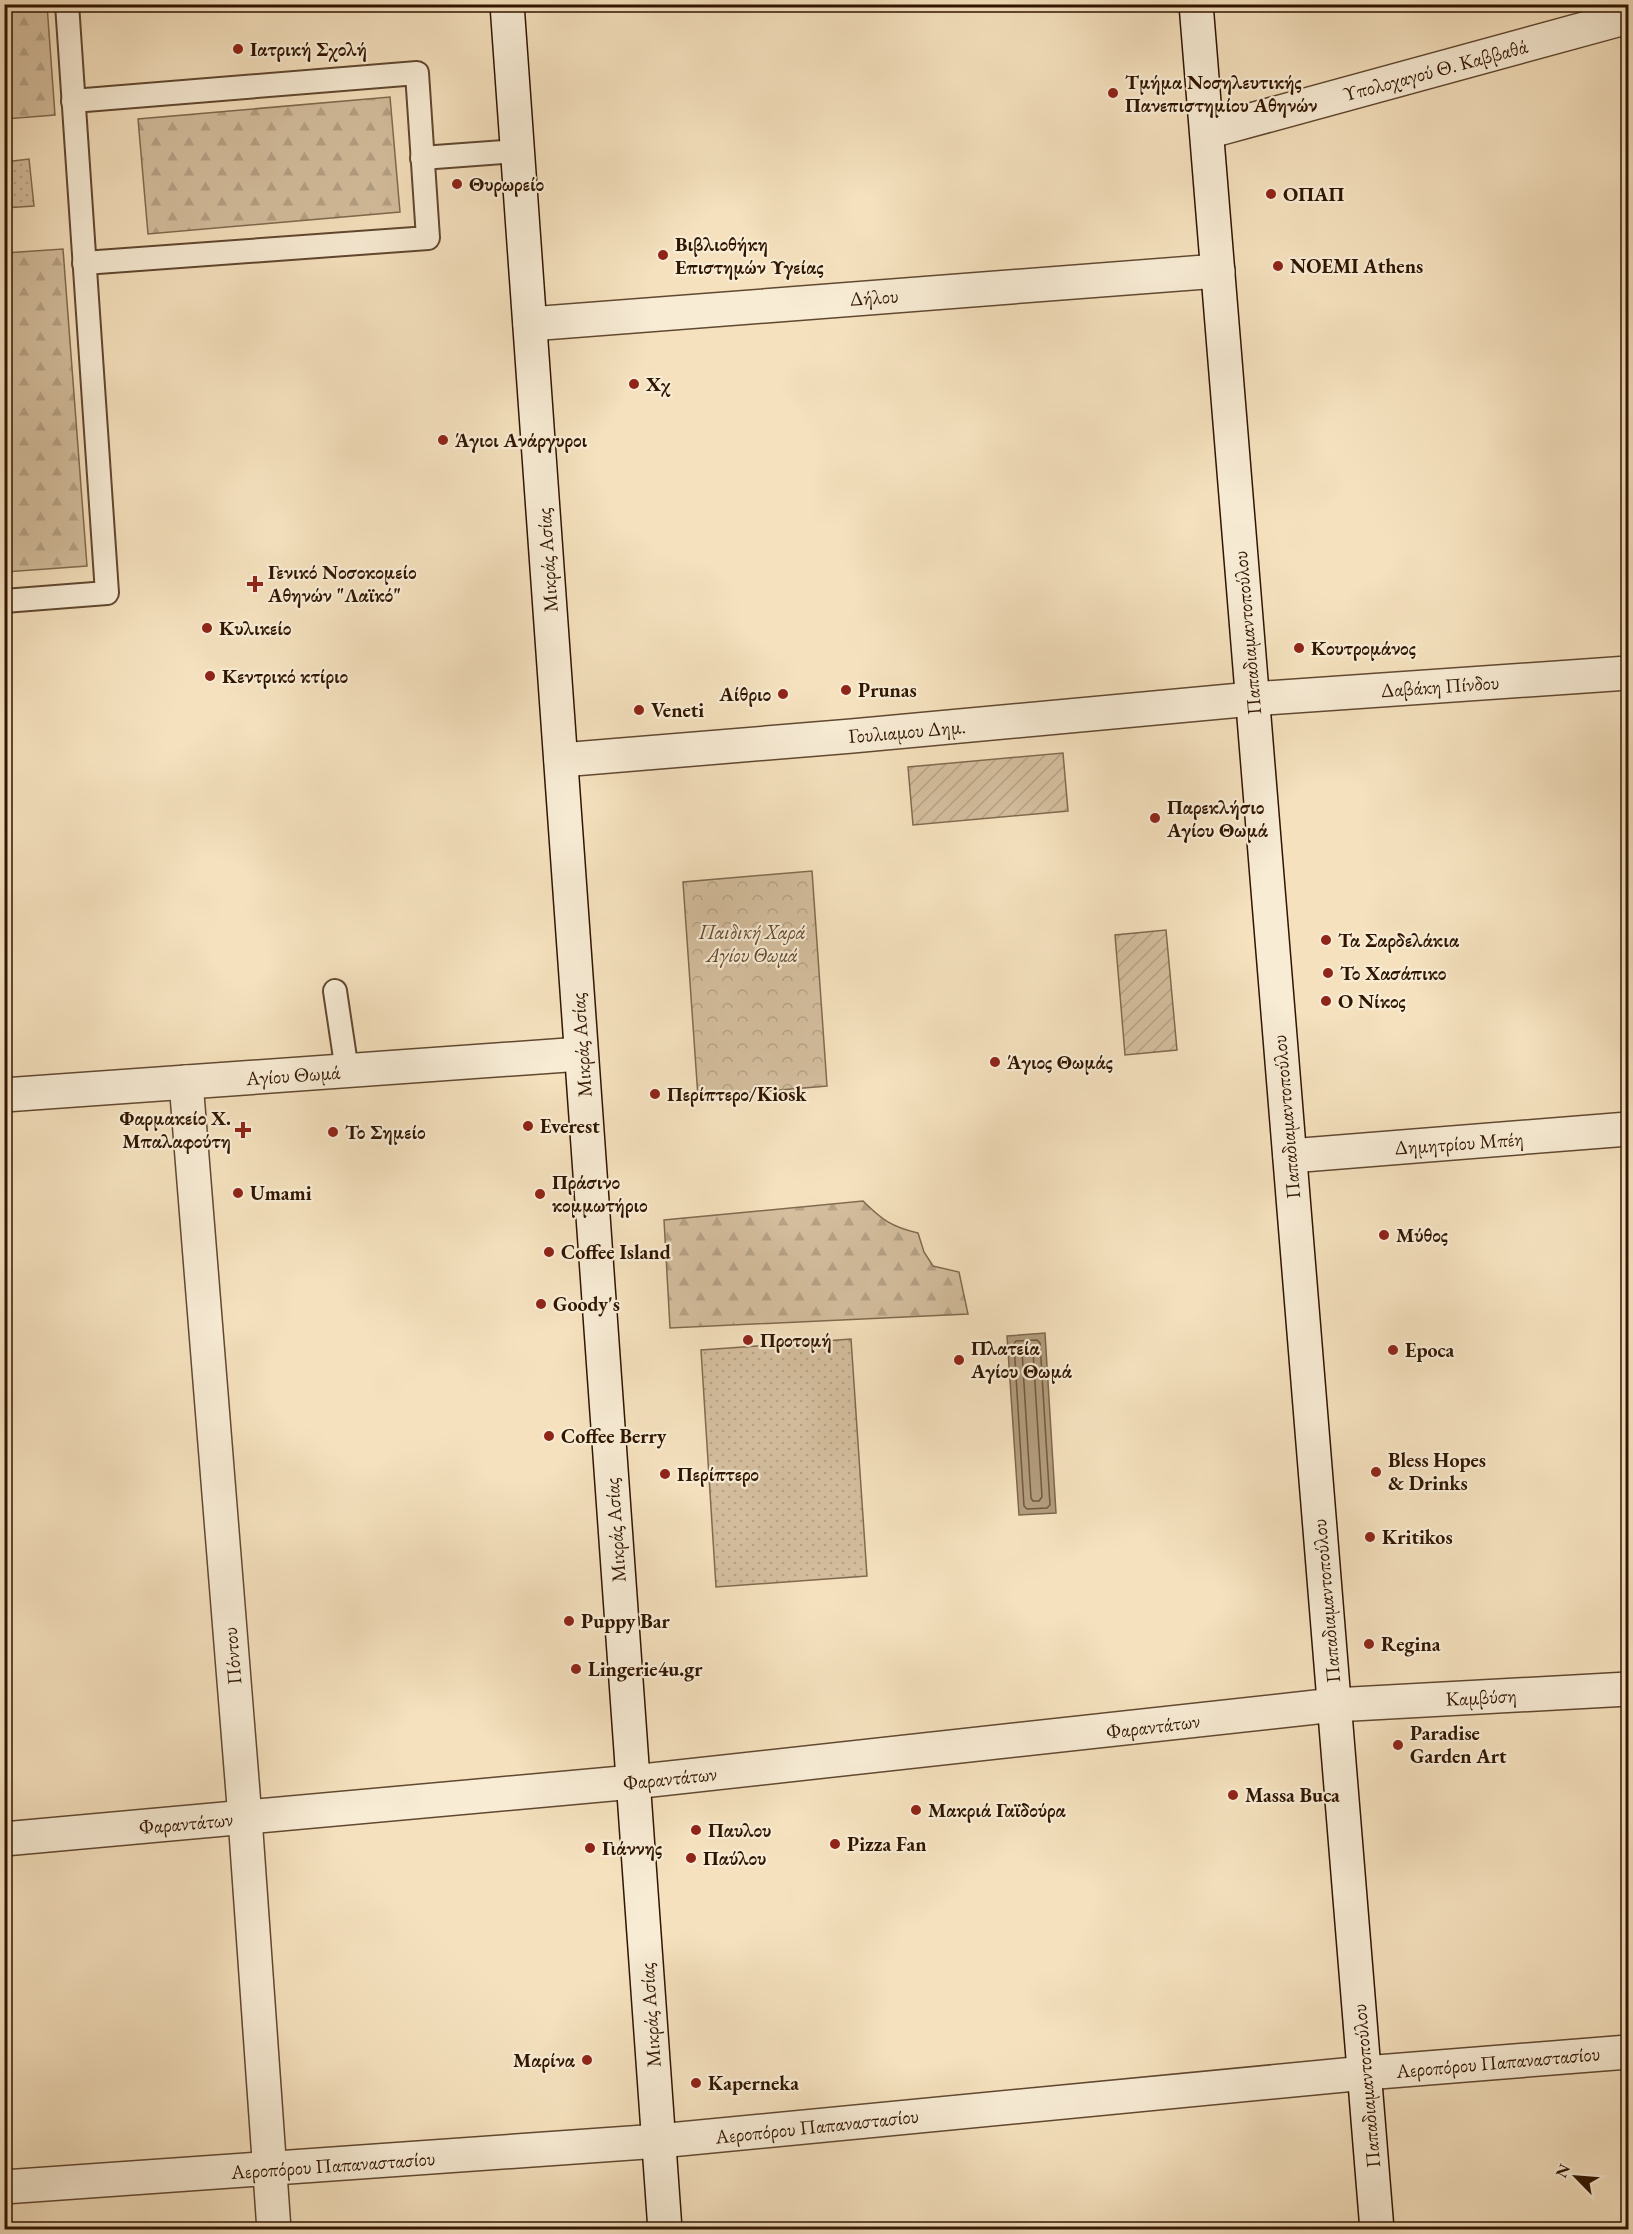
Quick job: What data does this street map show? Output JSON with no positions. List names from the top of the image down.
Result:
{
  "streets": {
    "street": [
      "Υπολοχαγού Θ. Καββαθά",
      "Δήλου",
      "Μικράς Ασίας",
      "Παπαδιαμαντοπούλου",
      "Δαβάκη Πίνδου",
      "Γουλιαμου Δημ.",
      "Αγίου Θωμά",
      "Δημητρίου Μπέη",
      "Πόντου",
      "Καμβύση",
      "Φαραντάτων",
      "Αεροπόρου Παπαναστασίου"
    ]
  },
  "crossings": [
    ["Υπολοχαγού Θ. Καββαθά", "Παπαδιαμαντοπούλου"],
    ["Δήλου", "Μικράς Ασίας"],
    ["Δήλου", "Παπαδιαμαντοπούλου"],
    ["Μικράς Ασίας", "Γουλιαμου Δημ."],
    ["Μικράς Ασίας", "Αγίου Θωμά"],
    ["Μικράς Ασίας", "Φαραντάτων"],
    ["Μικράς Ασίας", "Αεροπόρου Παπαναστασίου"],
    ["Παπαδιαμαντοπούλου", "Δαβάκη Πίνδου"],
    ["Παπαδιαμαντοπούλου", "Γουλιαμου Δημ."],
    ["Παπαδιαμαντοπούλου", "Δημητρίου Μπέη"],
    ["Παπαδιαμαντοπούλου", "Καμβύση"],
    ["Παπαδιαμαντοπούλου", "Φαραντάτων"],
    ["Παπαδιαμαντοπούλου", "Αεροπόρου Παπαναστασίου"],
    ["Δαβάκη Πίνδου", "Γουλιαμου Δημ."],
    ["Αγίου Θωμά", "Πόντου"],
    ["Πόντου", "Φαραντάτων"],
    ["Πόντου", "Αεροπόρου Παπαναστασίου"],
    ["Καμβύση", "Φαραντάτων"]
  ],
  "parks": ["Παιδική Χαρά Αγίου Θωμά"],
  "places": {
    "other": [
      "Ιατρική Σχολή",
      "Τμήμα Νοσηλευτικής Πανεπιστημίου Αθηνών",
      "Θυρωρείο",
      "ΟΠΑΠ",
      "Βιβλιοθήκη Επιστημών Υγείας",
      "NOEMI Athens",
      "Χχ",
      "Άγιοι Ανάργυροι",
      "Κυλικείο",
      "Κουτρομάνος",
      "Κεντρικό κτίριο",
      "Prunas",
      "Αίθριο",
      "Veneti",
      "Παρεκλήσιο Αγίου Θωμά",
      "Τα Σαρδελάκια",
      "Το Χασάπικο",
      "Ο Νίκος",
      "Άγιος Θωμάς",
      "Περίπτερο/Kiosk",
      "Everest",
      "Το Σημείο",
      "Umami",
      "Πράσινο κομμωτήριο",
      "Μύθος",
      "Coffee Island",
      "Goody's",
      "Προτομή",
      "Epoca",
      "Πλατεία Αγίου Θωμά",
      "Coffee Berry",
      "Bless Hopes & Drinks",
      "Περίπτερο",
      "Kritikos",
      "Puppy Bar",
      "Regina",
      "Lingerie4u.gr",
      "Paradise Garden Art",
      "Massa Buca",
      "Μακριά Γαϊδούρα",
      "Παυλου",
      "Pizza Fan",
      "Γιάννης",
      "Παύλου",
      "Μαρίνα",
      "Kaperneka"
    ],
    "health": ["Γενικό Νοσοκομείο Αθηνών \"Λαϊκό\"", "Φαρμακείο Χ. Μπαλαφούτη"]
  },
  "north": "top left"
}
